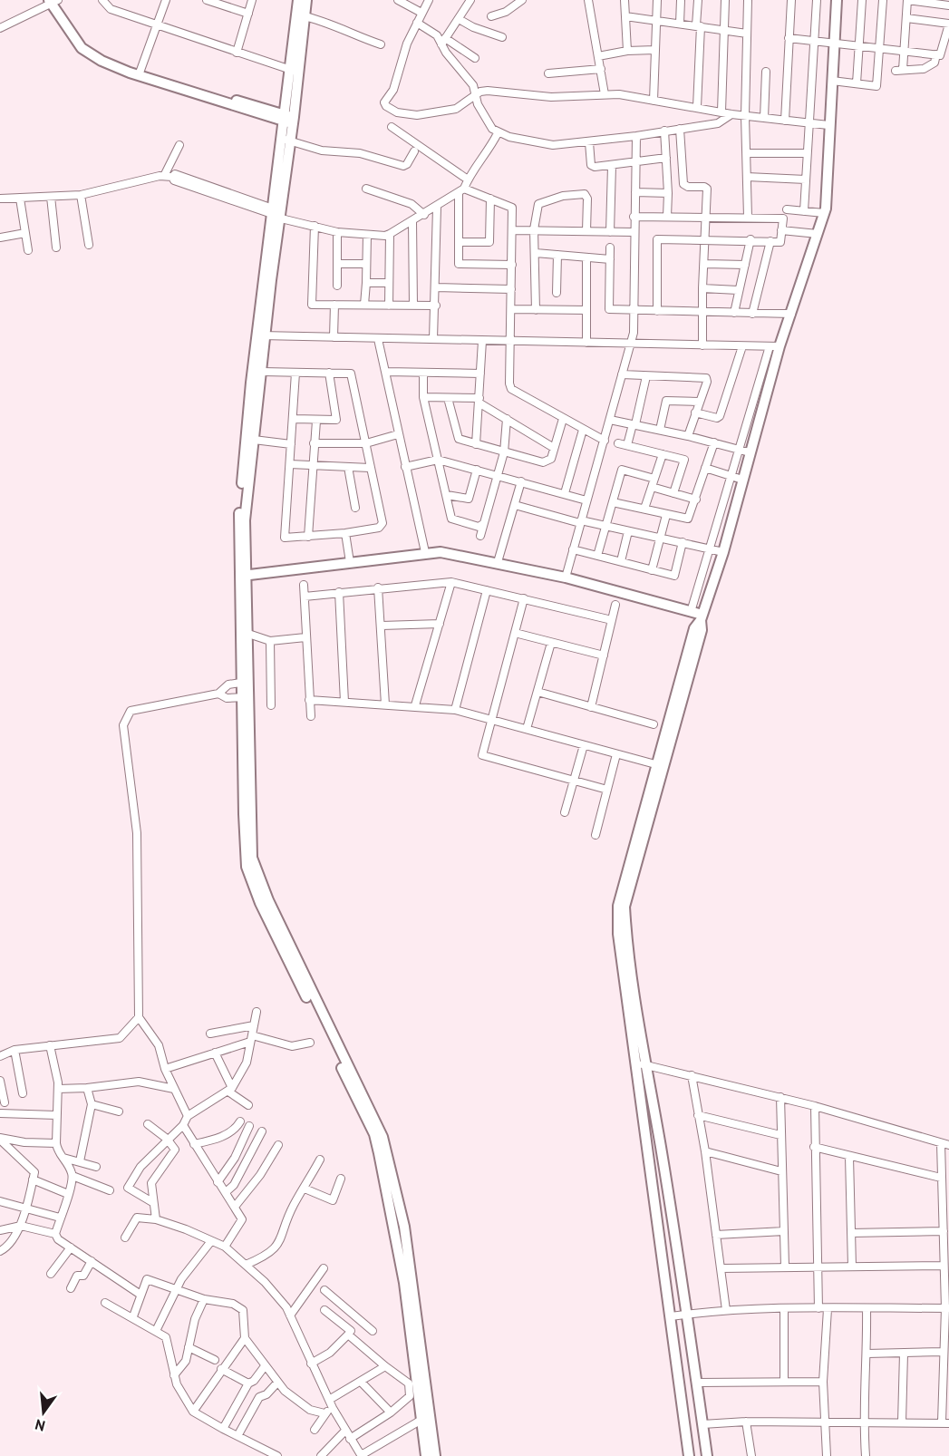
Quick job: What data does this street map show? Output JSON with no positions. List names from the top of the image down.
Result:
{
  "north": "bottom"
}
